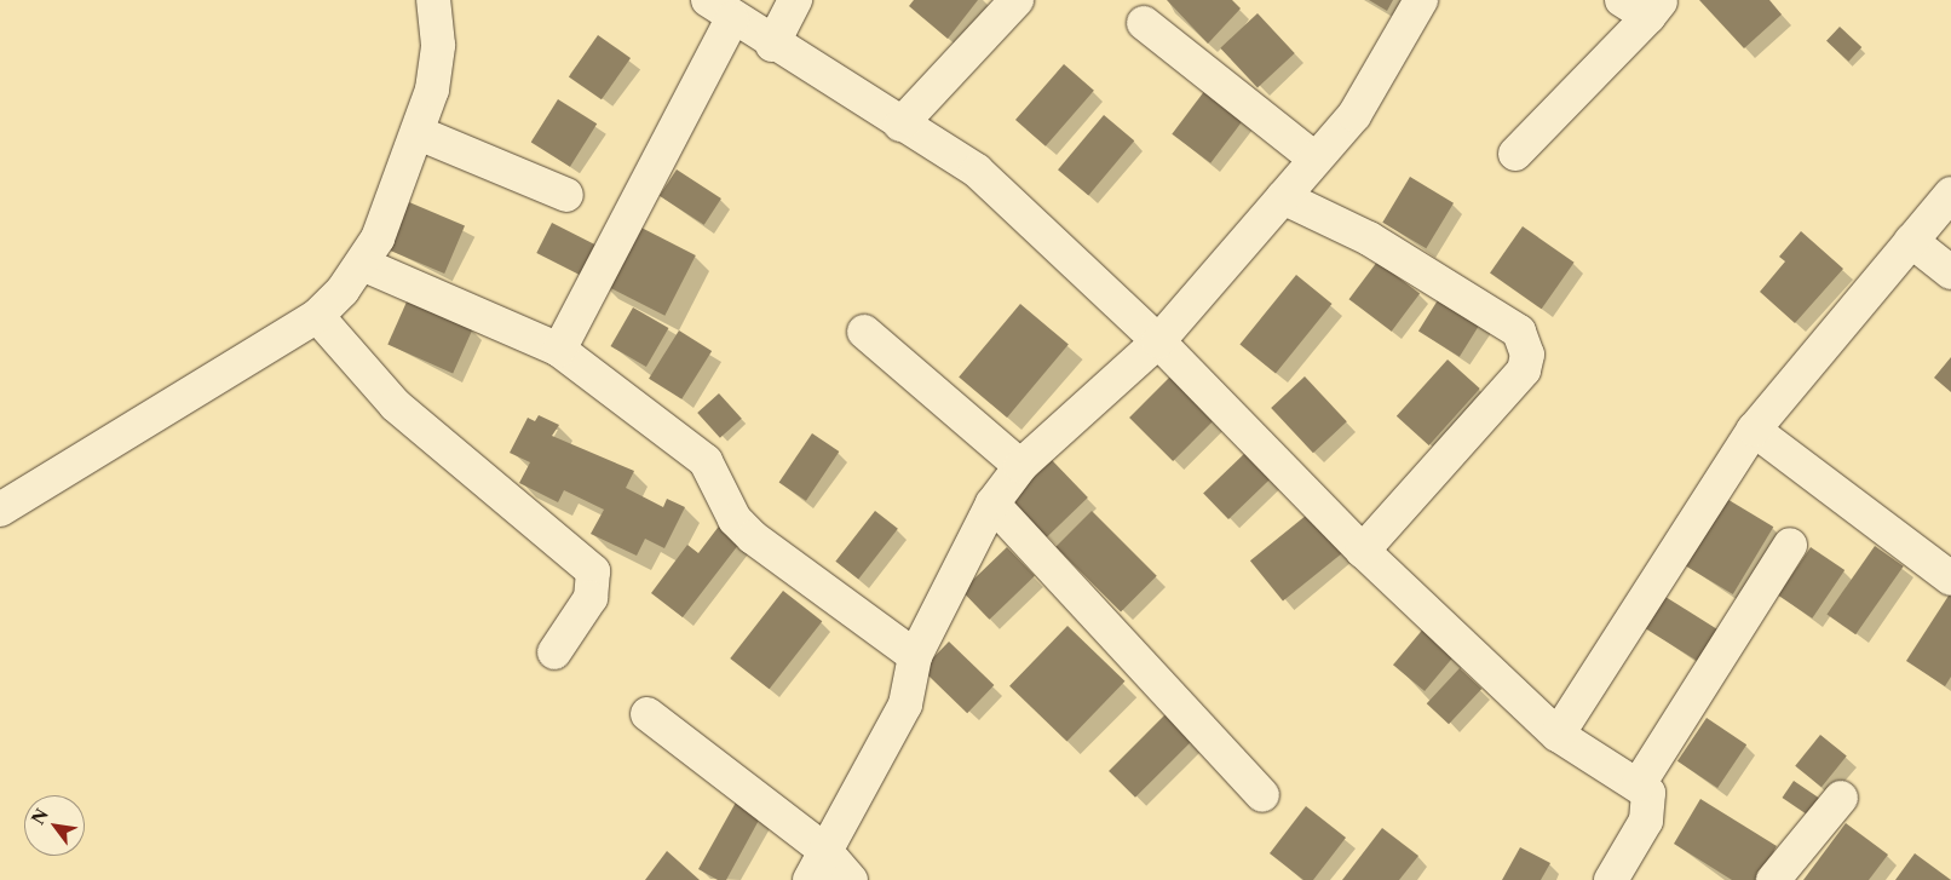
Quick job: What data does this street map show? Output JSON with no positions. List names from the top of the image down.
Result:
{
  "north": "top left"
}
